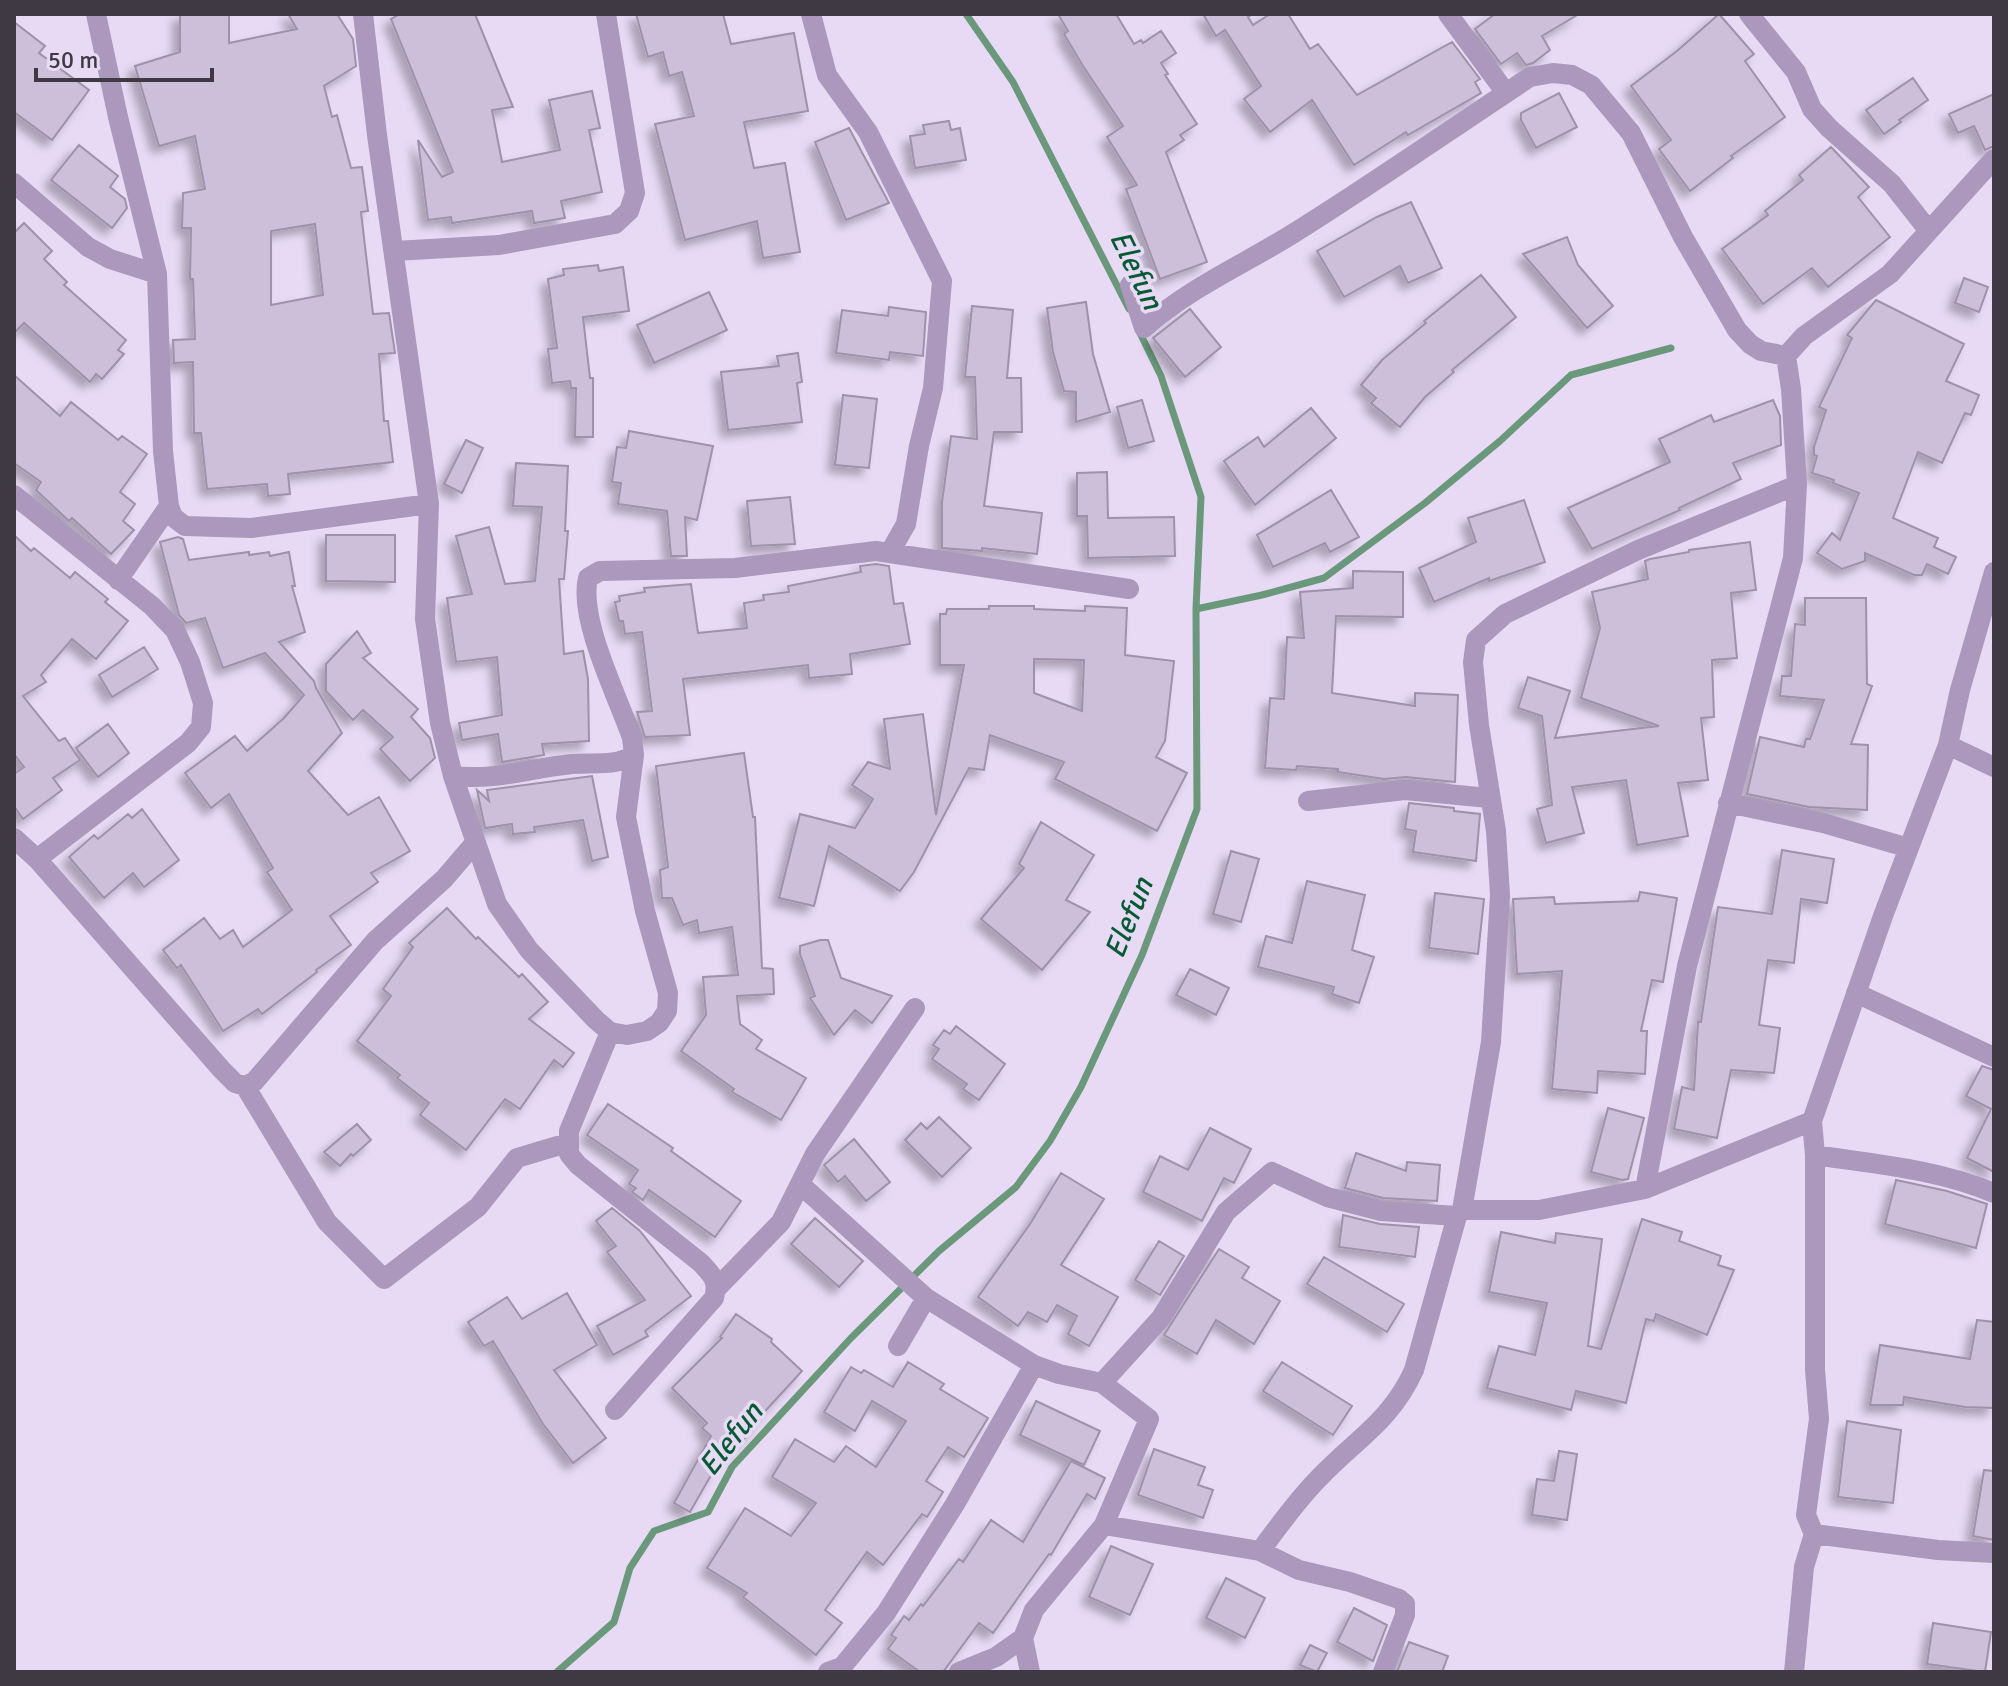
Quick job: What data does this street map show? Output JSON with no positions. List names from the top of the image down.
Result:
{
  "water": ["Elefun"],
  "scale_bar": "50 m"
}
